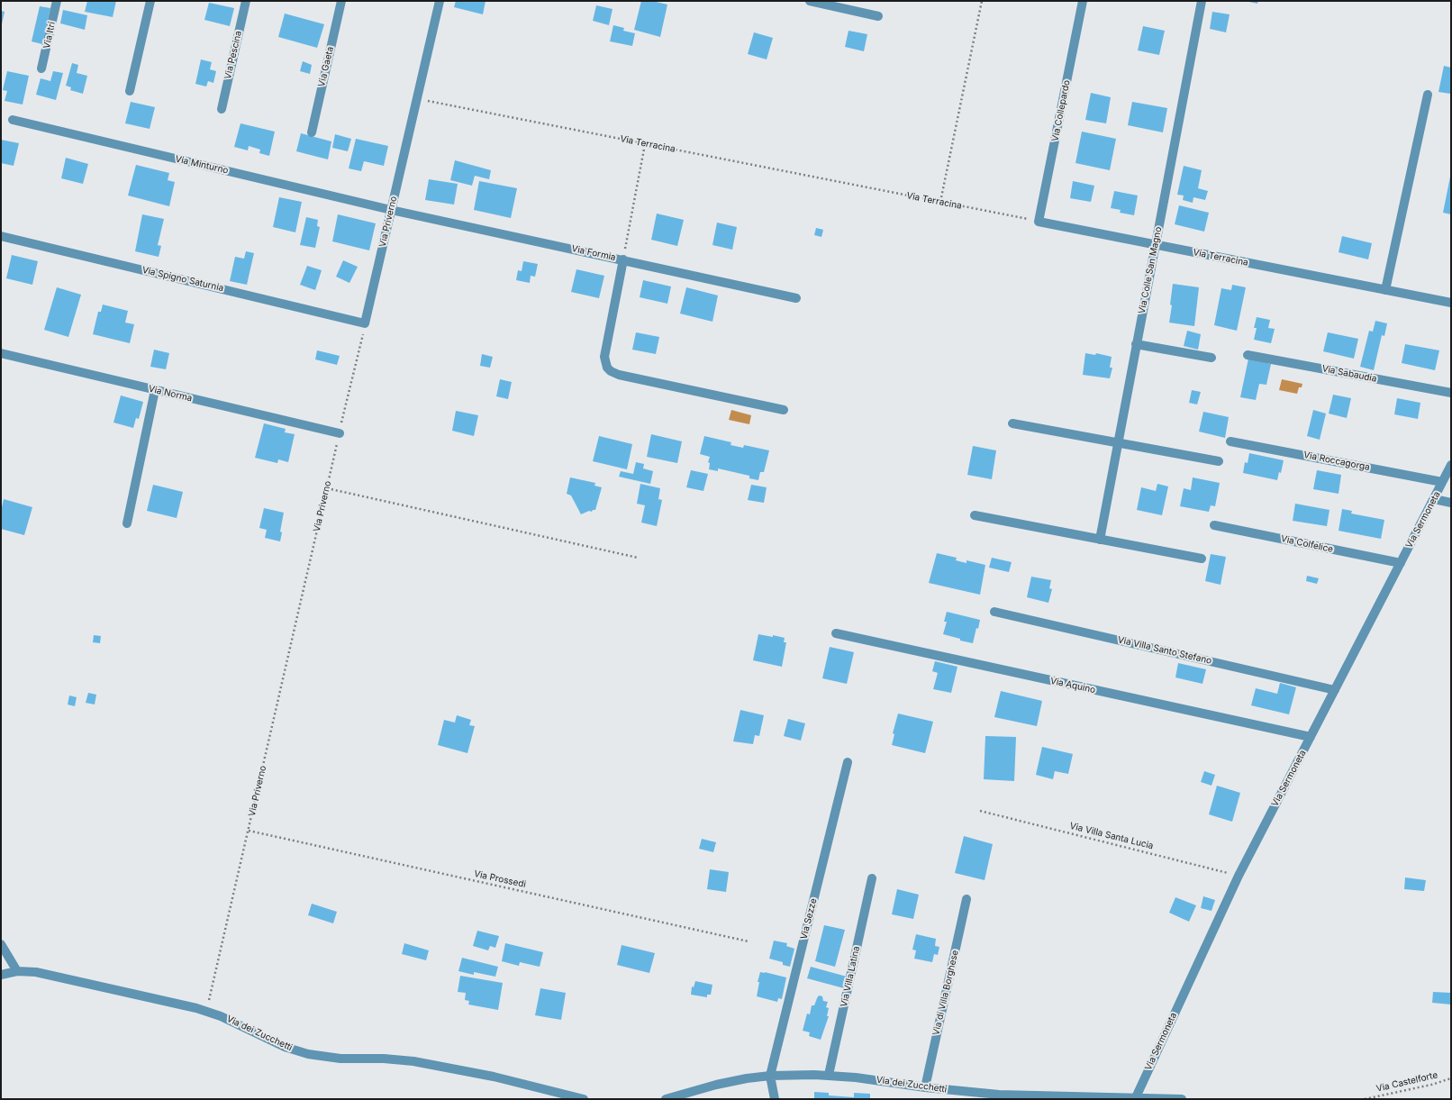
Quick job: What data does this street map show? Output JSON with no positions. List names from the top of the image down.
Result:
{
  "streets": {
    "street": [
      "Via Itri",
      "Via Pescina",
      "Via Gaeta",
      "Via Collepardo",
      "Via Terracina",
      "Via Minturno",
      "Via Priverno",
      "Via Formia",
      "Via Colle San Magno",
      "Via Spigno Saturnia",
      "Via Sabaudia",
      "Via Norma",
      "Via Roccagorga",
      "Via Sermoneta",
      "Via Colfelice",
      "Via Villa Santo Stefano",
      "Via Aquino",
      "Via Sezze",
      "Via Villa Latina",
      "Via di Villa Borghese",
      "Via dei Zucchetti"
    ],
    "path": ["Via Villa Santa Lucia", "Via Prossedi", "Via Castelforte"]
  },
  "crossings": [
    ["Via Collepardo", "Via Terracina"],
    ["Via Terracina", "Via Priverno"],
    ["Via Terracina", "Via Colle San Magno"],
    ["Via Minturno", "Via Priverno"],
    ["Via Minturno", "Via Formia"],
    ["Via Priverno", "Via Formia"],
    ["Via Priverno", "Via Spigno Saturnia"],
    ["Via Priverno", "Via Norma"],
    ["Via Priverno", "Via Prossedi"],
    ["Via Priverno", "Via dei Zucchetti"],
    ["Via Roccagorga", "Via Sermoneta"],
    ["Via Sermoneta", "Via Colfelice"],
    ["Via Sermoneta", "Via Villa Santo Stefano"],
    ["Via Sermoneta", "Via Aquino"],
    ["Via Sermoneta", "Via Villa Santa Lucia"],
    ["Via Sermoneta", "Via dei Zucchetti"],
    ["Via Sezze", "Via dei Zucchetti"],
    ["Via Villa Latina", "Via dei Zucchetti"],
    ["Via di Villa Borghese", "Via dei Zucchetti"]
  ]
}
